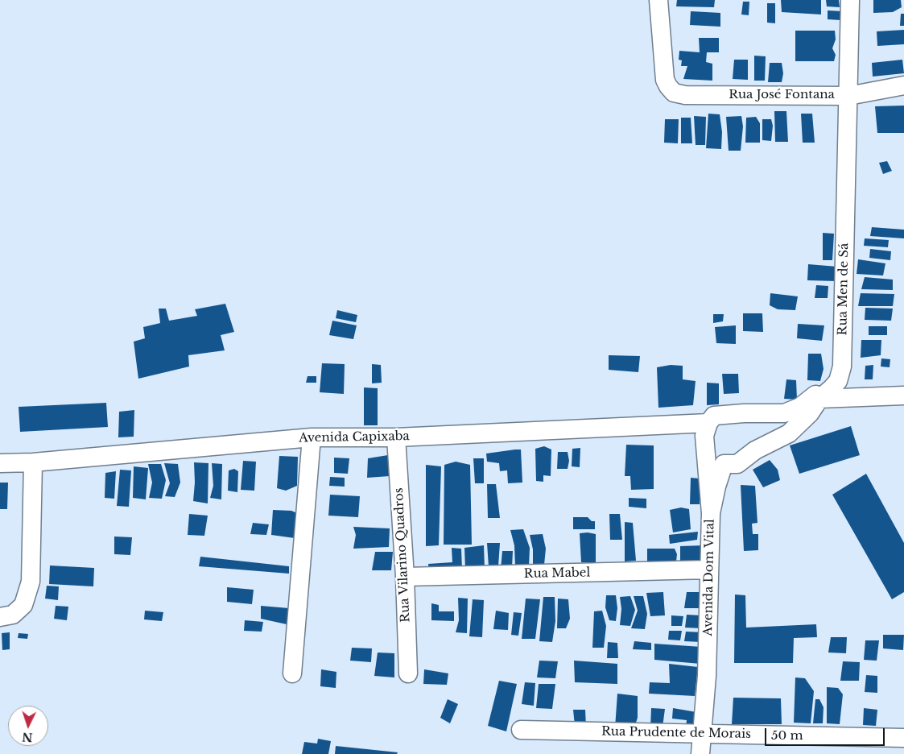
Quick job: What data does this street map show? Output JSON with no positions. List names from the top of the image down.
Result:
{
  "streets": {
    "street": [
      "Rua José Fontana",
      "Rua Men de Sá",
      "Avenida Capixaba",
      "Rua Vilarino Quadros",
      "Rua Mabel",
      "Avenida Dom Vital",
      "Rua Prudente de Morais"
    ]
  },
  "crossings": [
    ["Rua José Fontana", "Rua Men de Sá"],
    ["Rua Men de Sá", "Avenida Dom Vital"],
    ["Avenida Capixaba", "Rua Vilarino Quadros"],
    ["Avenida Capixaba", "Avenida Dom Vital"],
    ["Rua Vilarino Quadros", "Rua Mabel"],
    ["Rua Mabel", "Avenida Dom Vital"],
    ["Avenida Dom Vital", "Rua Prudente de Morais"]
  ],
  "scale_bar": "50 m",
  "north": "bottom"
}
